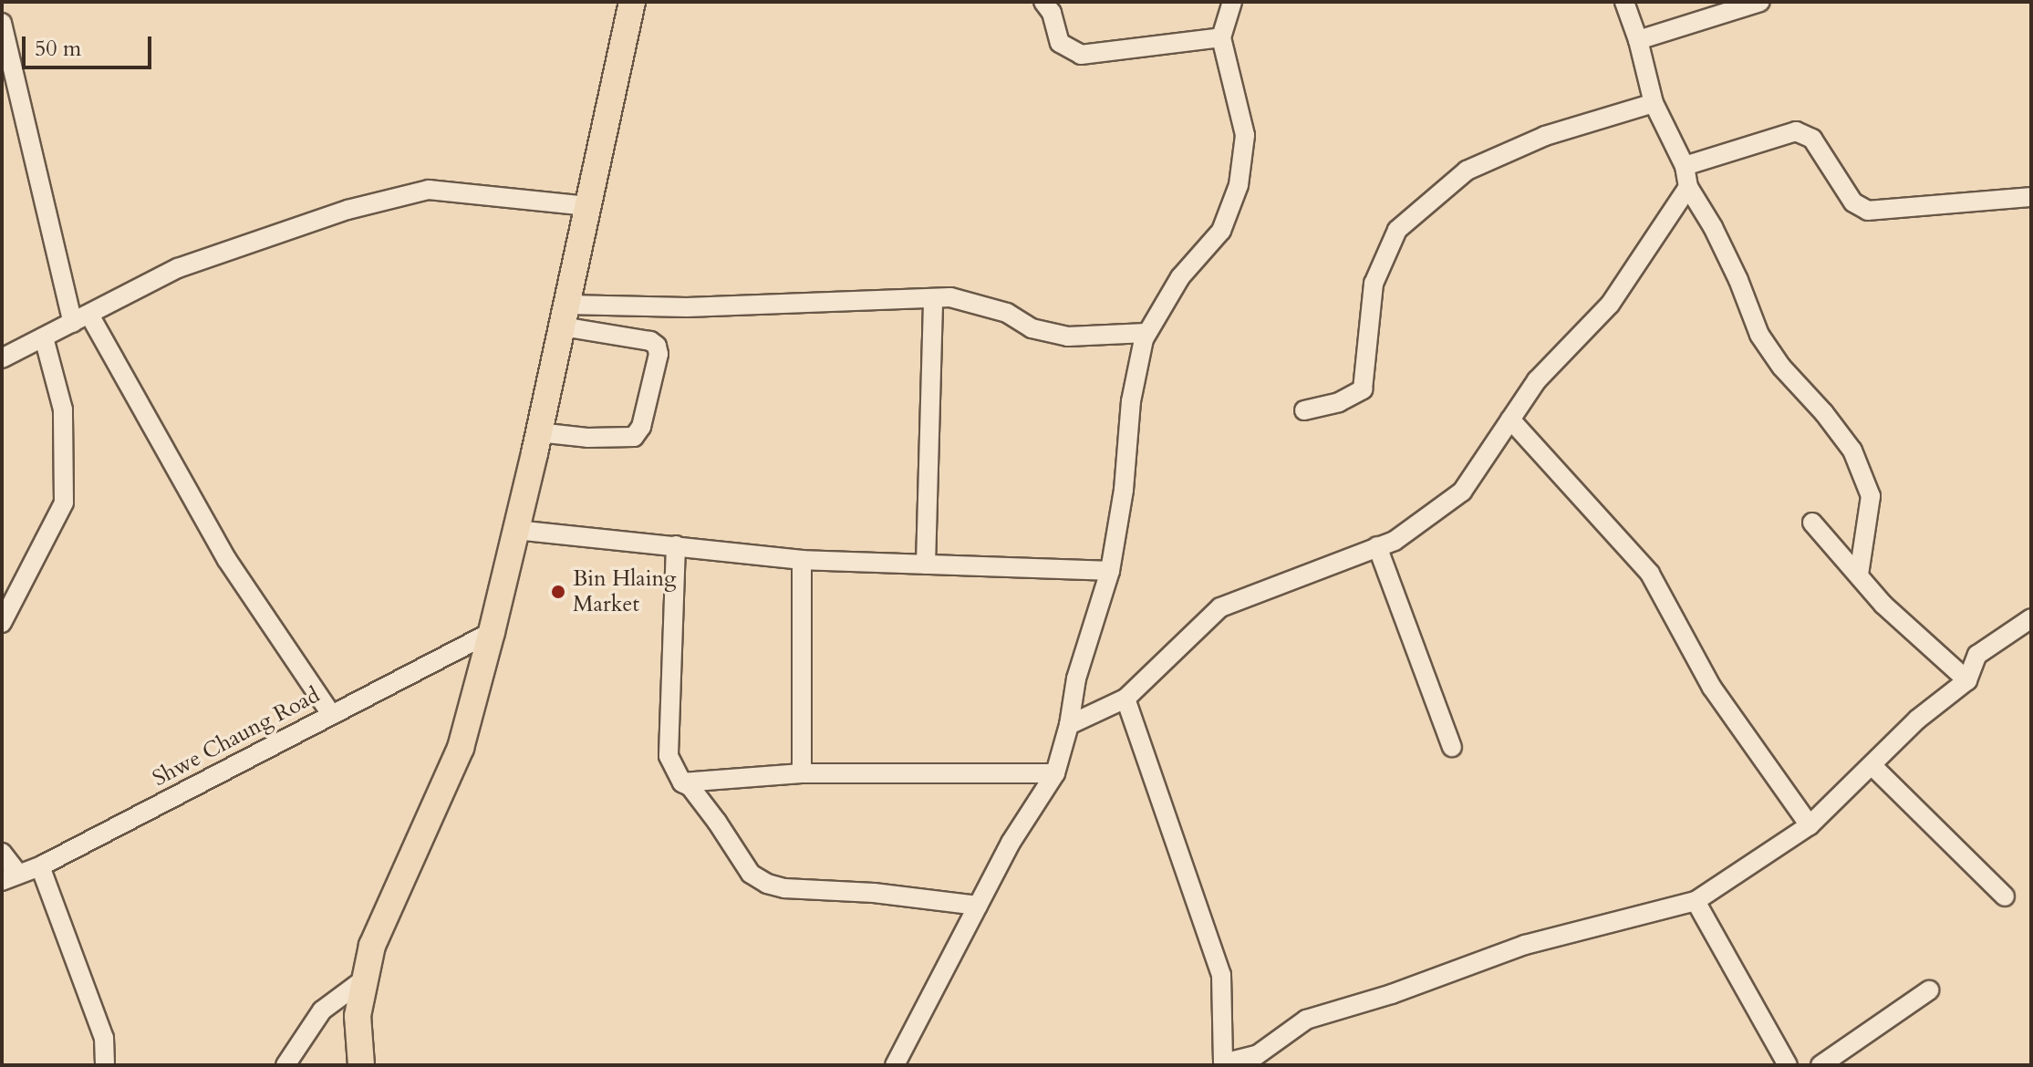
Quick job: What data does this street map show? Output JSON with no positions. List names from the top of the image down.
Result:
{
  "streets": {
    "street": ["Shwe Chaung Road"]
  },
  "places": ["Bin Hlaing Market"],
  "scale_bar": "50 m"
}
